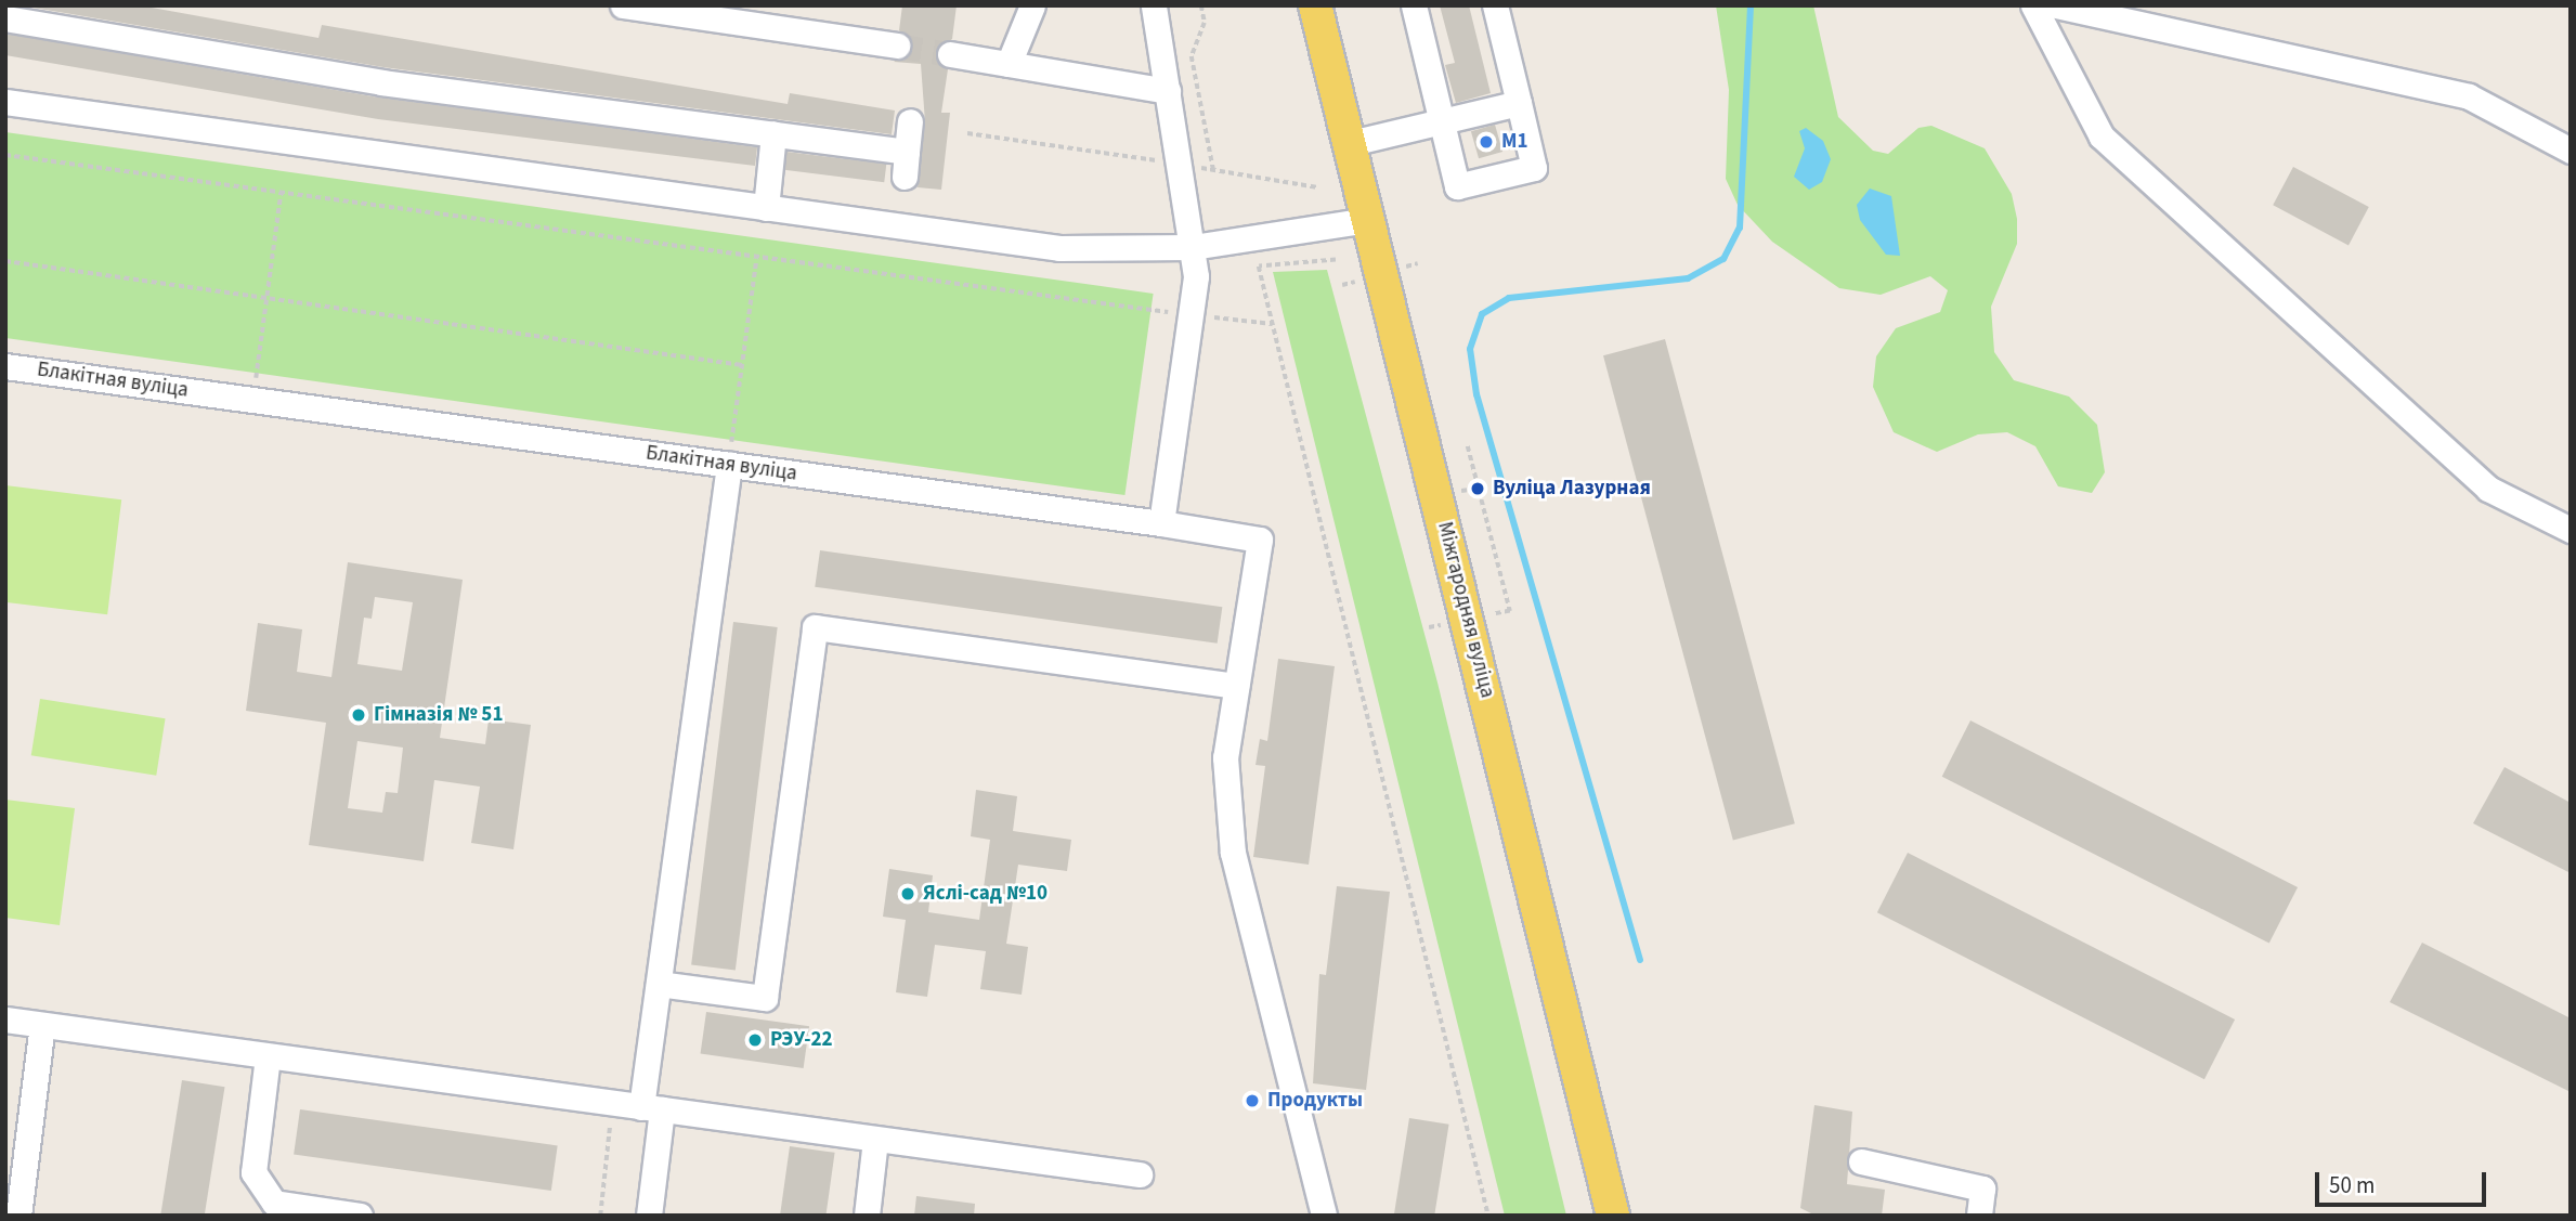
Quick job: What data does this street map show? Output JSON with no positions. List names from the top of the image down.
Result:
{
  "streets": {
    "main road": ["Міжгародняя вуліца"],
    "street": ["Блакітная вуліца"]
  },
  "places": [
    "М1",
    "Вуліца Лазурная",
    "Гімназія № 51",
    "Яслі-сад №10",
    "РЭУ-22",
    "Продукты"
  ],
  "scale_bar": "50 m"
}
